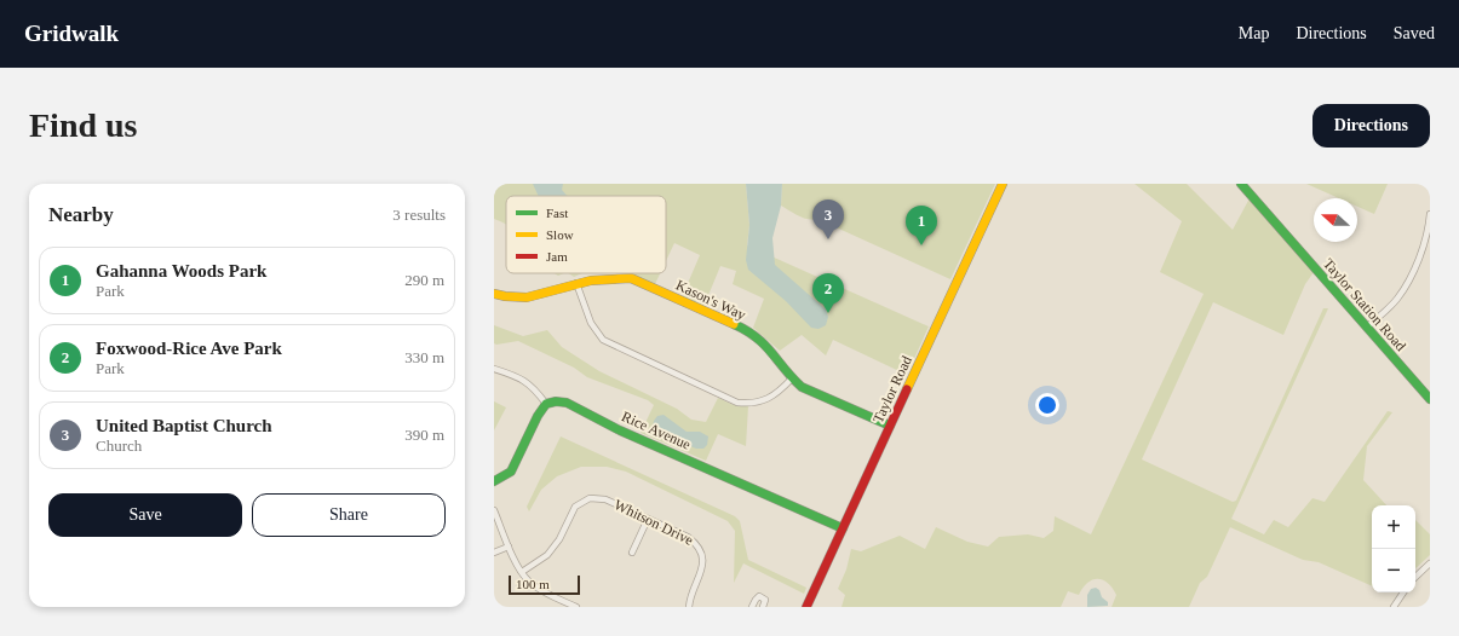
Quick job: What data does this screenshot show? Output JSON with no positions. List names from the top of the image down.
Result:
{
  "streets": {
    "street": [
      "Kason's Way",
      "Taylor Station Road",
      "Taylor Road",
      "Rice Avenue",
      "Whitson Drive"
    ]
  },
  "crossings": [
    ["Kason's Way", "Taylor Road"],
    ["Taylor Road", "Rice Avenue"]
  ],
  "legend": ["Fast", "Slow", "Jam"],
  "scale_bar": "100 m",
  "north": "left",
  "page": {
    "header": "Gridwalk",
    "nav": ["Map", "Directions", "Saved"],
    "buttons": [
      "Directions",
      ["Save", "Share"]
    ],
    "title": "Find us",
    "heading": ["Nearby", "3 results"],
    "pins": ["3", "1", "2"],
    "list": [
      {
        "mark": "1",
        "name": "Gahanna Woods Park",
        "note": "Park",
        "value": "290 m"
      },
      {
        "mark": "2",
        "name": "Foxwood-Rice Ave Park",
        "note": "Park",
        "value": "330 m"
      },
      {
        "mark": "3",
        "name": "United Baptist Church",
        "note": "Church",
        "value": "390 m"
      }
    ],
    "map_buttons": ["+", "−"],
    "scale": "100 m"
  }
}
